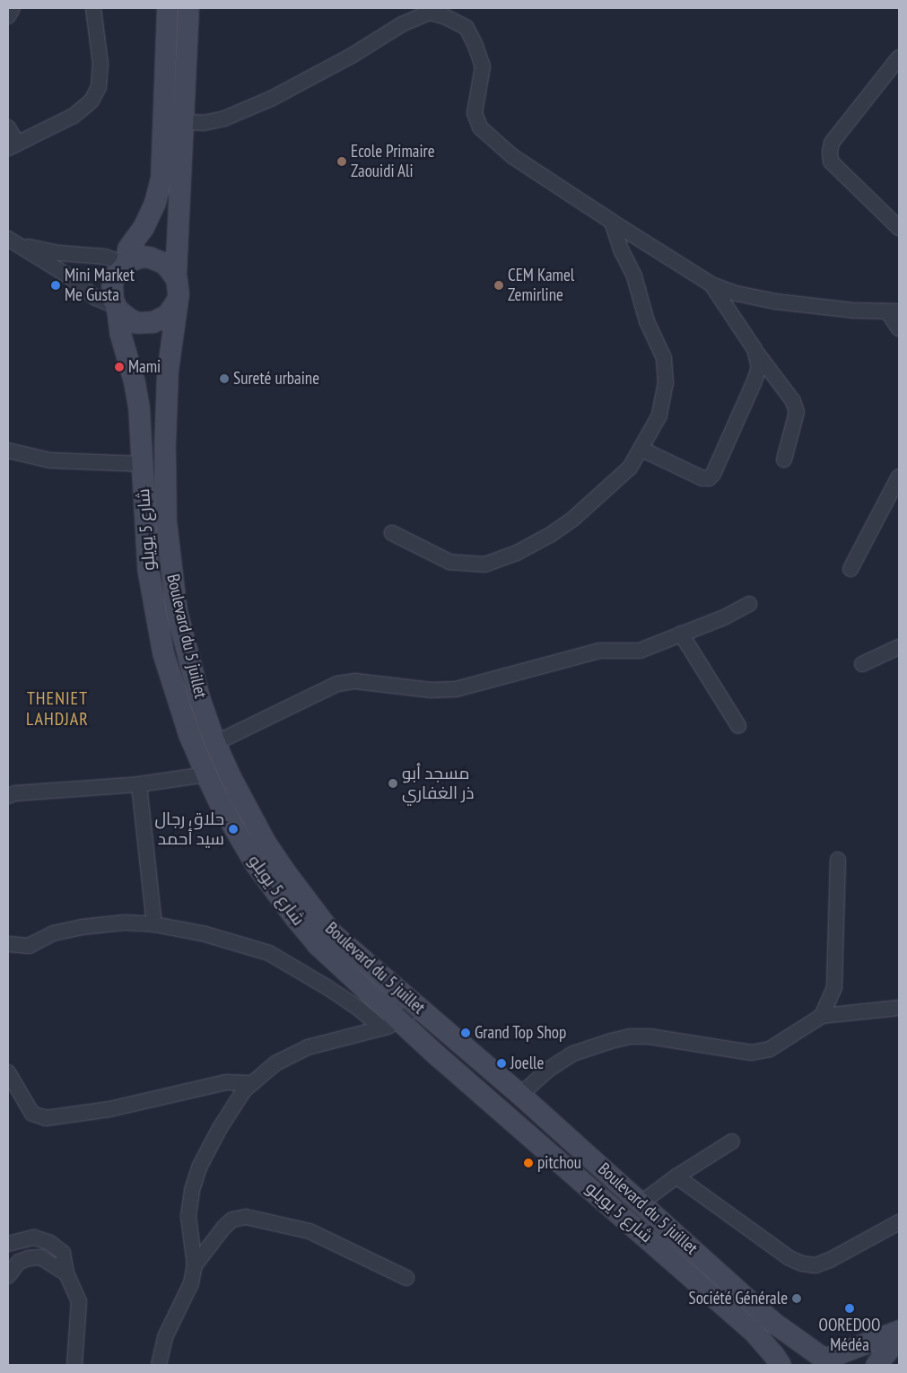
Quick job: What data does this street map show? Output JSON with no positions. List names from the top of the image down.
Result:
{
  "streets": {
    "main road": ["شارع 5 يويلو", "Boulevard du 5 juillet"]
  },
  "crossings": [
    ["شارع 5 يويلو", "Boulevard du 5 juillet"]
  ],
  "districts": ["THENIET LAHDJAR"],
  "places": [
    "Ecole Primaire Zaouidi Ali",
    "Mini Market Me Gusta",
    "CEM Kamel Zemirline",
    "Mami",
    "Sureté urbaine",
    "مسجد أبو ذر الغفاري",
    "حلاق رجال سيد أحمد",
    "Grand Top Shop",
    "Joelle",
    "pitchou",
    "Société Générale",
    "OOREDOO Médéa"
  ]
}
